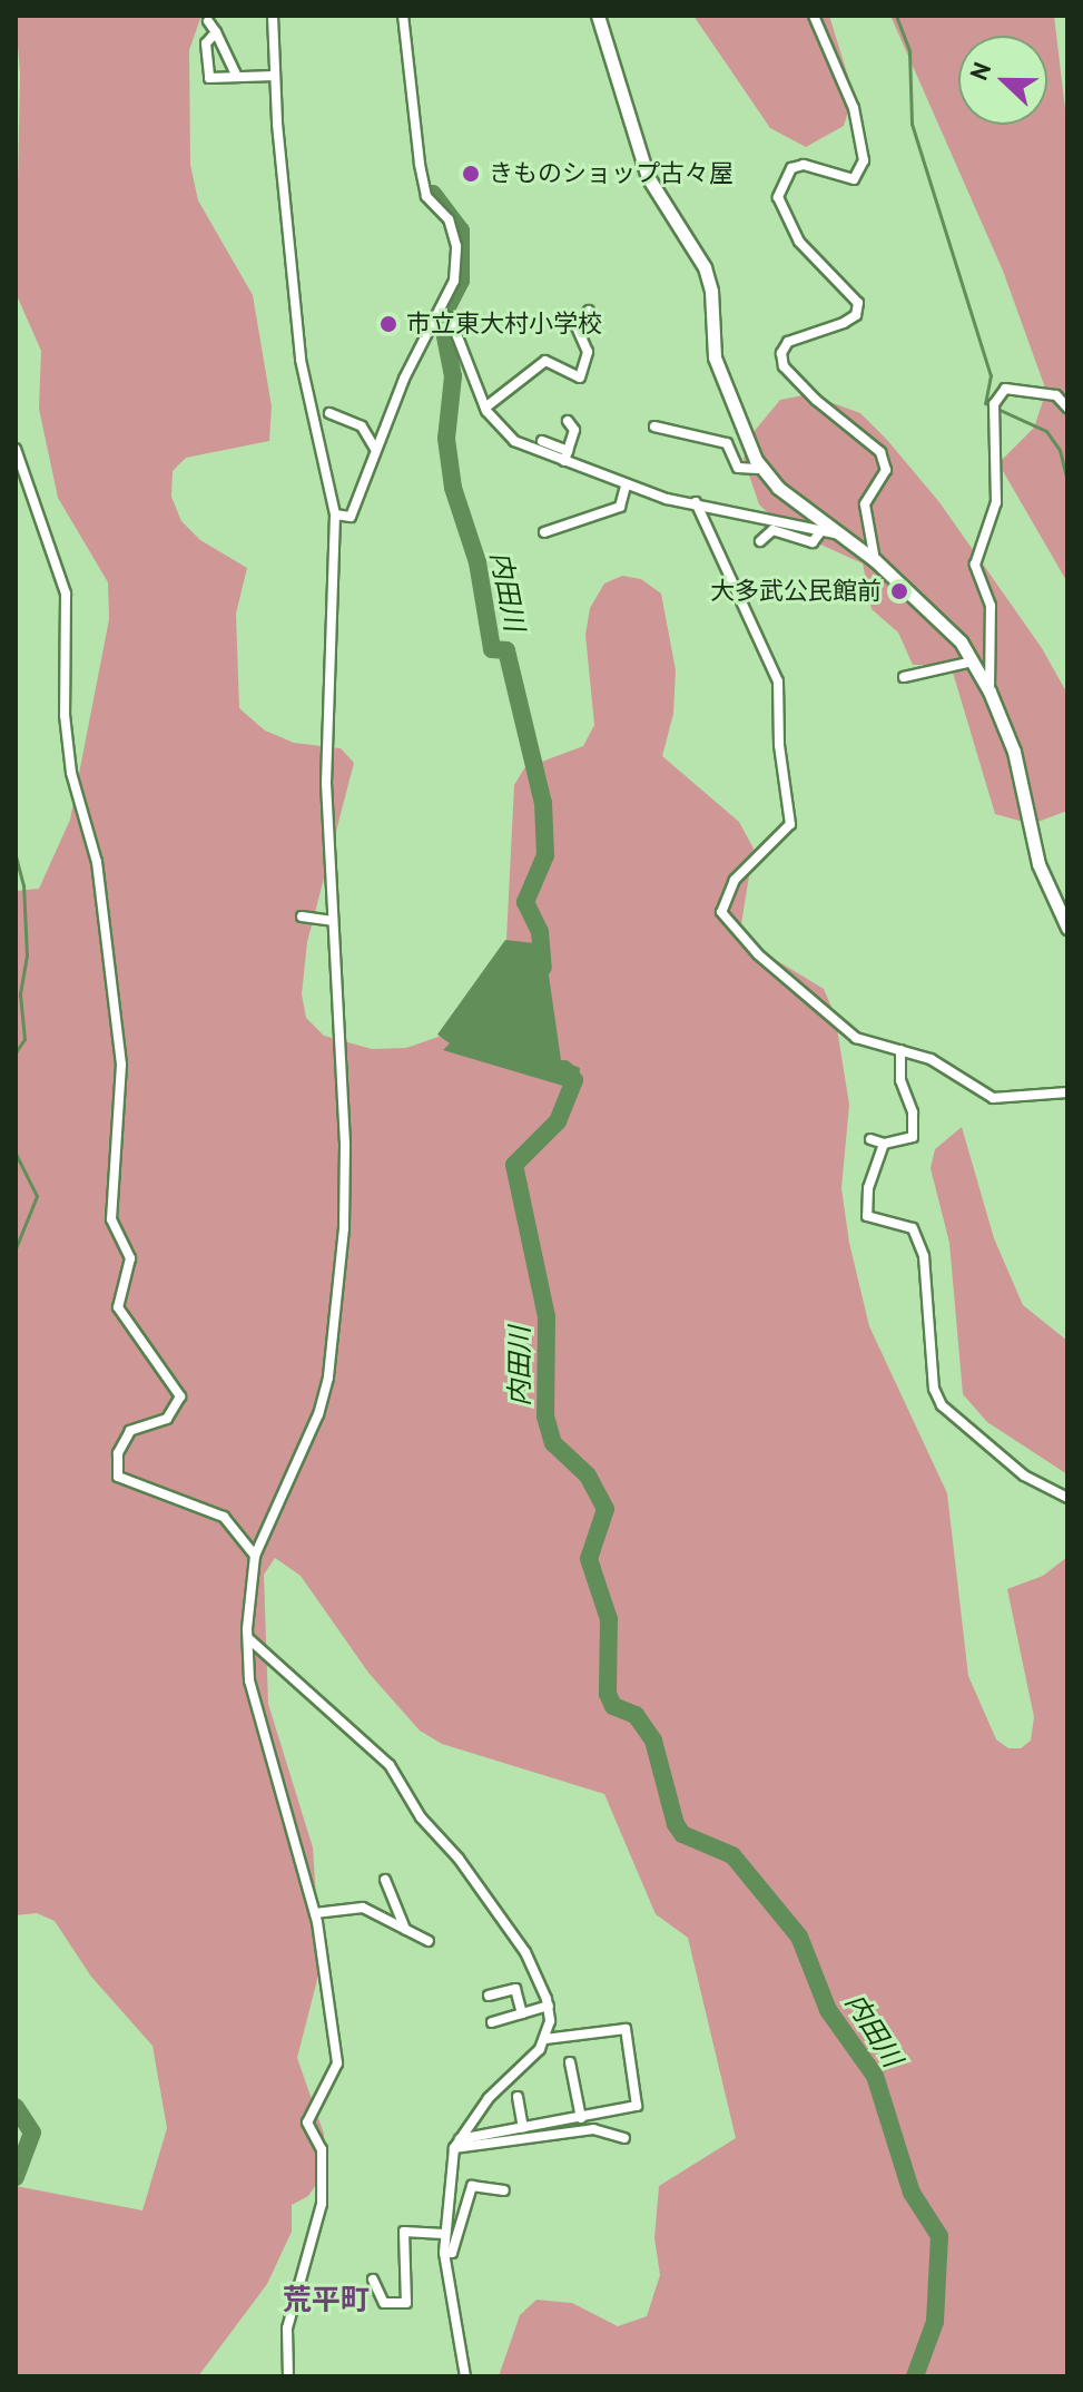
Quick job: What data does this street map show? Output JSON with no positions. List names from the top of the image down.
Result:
{
  "districts": ["荒平町"],
  "water": ["内田川"],
  "places": ["きものショップ古々屋", "市立東大村小学校", "大多武公民館前"],
  "north": "left"
}
